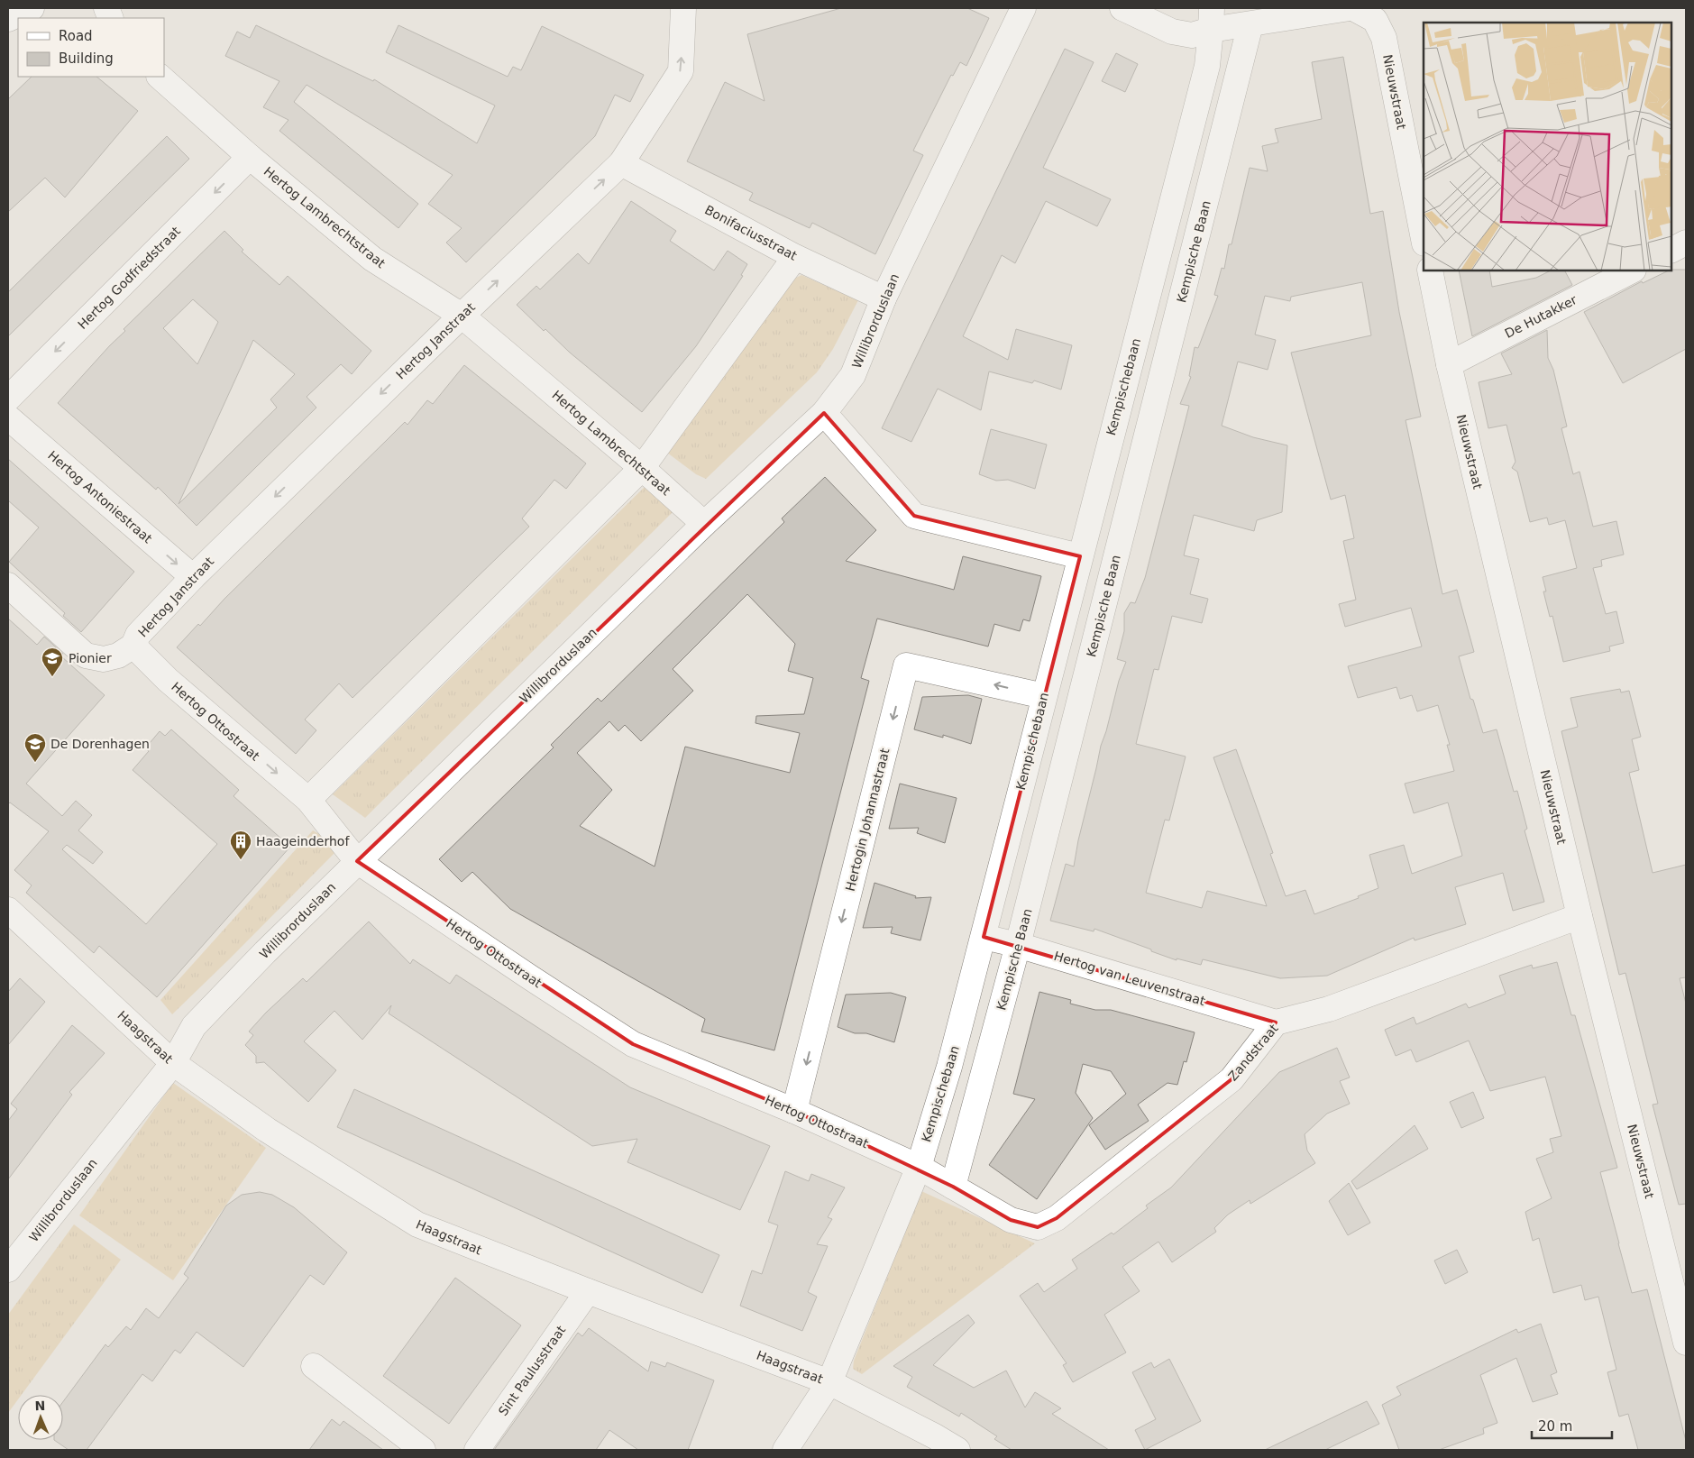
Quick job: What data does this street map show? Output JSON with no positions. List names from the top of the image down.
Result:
{
  "streets": {
    "street": [
      "Nieuwstraat",
      "Hertog Lambrechtstraat",
      "Bonifaciusstraat",
      "Kempische Baan",
      "Hertog Godfriedstraat",
      "De Hutakker",
      "Willibrorduslaan",
      "Hertog Janstraat",
      "Kempischebaan",
      "Hertog Antoniestraat",
      "Hertog Ottostraat",
      "Hertogin Johannastraat",
      "Hertog van Leuvenstraat",
      "Haagstraat",
      "Zandstraat",
      "Sint Paulusstraat"
    ]
  },
  "crossings": [
    ["Nieuwstraat", "Kempische Baan"],
    ["Nieuwstraat", "De Hutakker"],
    ["Nieuwstraat", "Kempischebaan"],
    ["Nieuwstraat", "Zandstraat"],
    ["Hertog Lambrechtstraat", "Hertog Godfriedstraat"],
    ["Hertog Lambrechtstraat", "Willibrorduslaan"],
    ["Hertog Lambrechtstraat", "Hertog Janstraat"],
    ["Bonifaciusstraat", "Willibrorduslaan"],
    ["Bonifaciusstraat", "Hertog Janstraat"],
    ["Kempische Baan", "Hertog van Leuvenstraat"],
    ["Kempische Baan", "Zandstraat"],
    ["Willibrorduslaan", "Hertog Ottostraat"],
    ["Willibrorduslaan", "Haagstraat"],
    ["Hertog Janstraat", "Hertog Antoniestraat"],
    ["Hertog Janstraat", "Hertog Ottostraat"],
    ["Kempischebaan", "Hertog Ottostraat"],
    ["Kempischebaan", "Hertogin Johannastraat"],
    ["Kempischebaan", "Hertog van Leuvenstraat"],
    ["Kempischebaan", "Haagstraat"],
    ["Kempischebaan", "Zandstraat"],
    ["Hertog Ottostraat", "Hertogin Johannastraat"],
    ["Hertog Ottostraat", "Zandstraat"],
    ["Hertog van Leuvenstraat", "Zandstraat"],
    ["Haagstraat", "Sint Paulusstraat"]
  ],
  "one_way": ["Hertog Godfriedstraat", "Hertog Antoniestraat", "Hertogin Johannastraat"],
  "places": {
    "school or university": ["Pionier", "De Dorenhagen"],
    "building": ["Haageinderhof"]
  },
  "legend": ["Road", "Building"],
  "scale_bar": "20 m",
  "north": "top"
}
